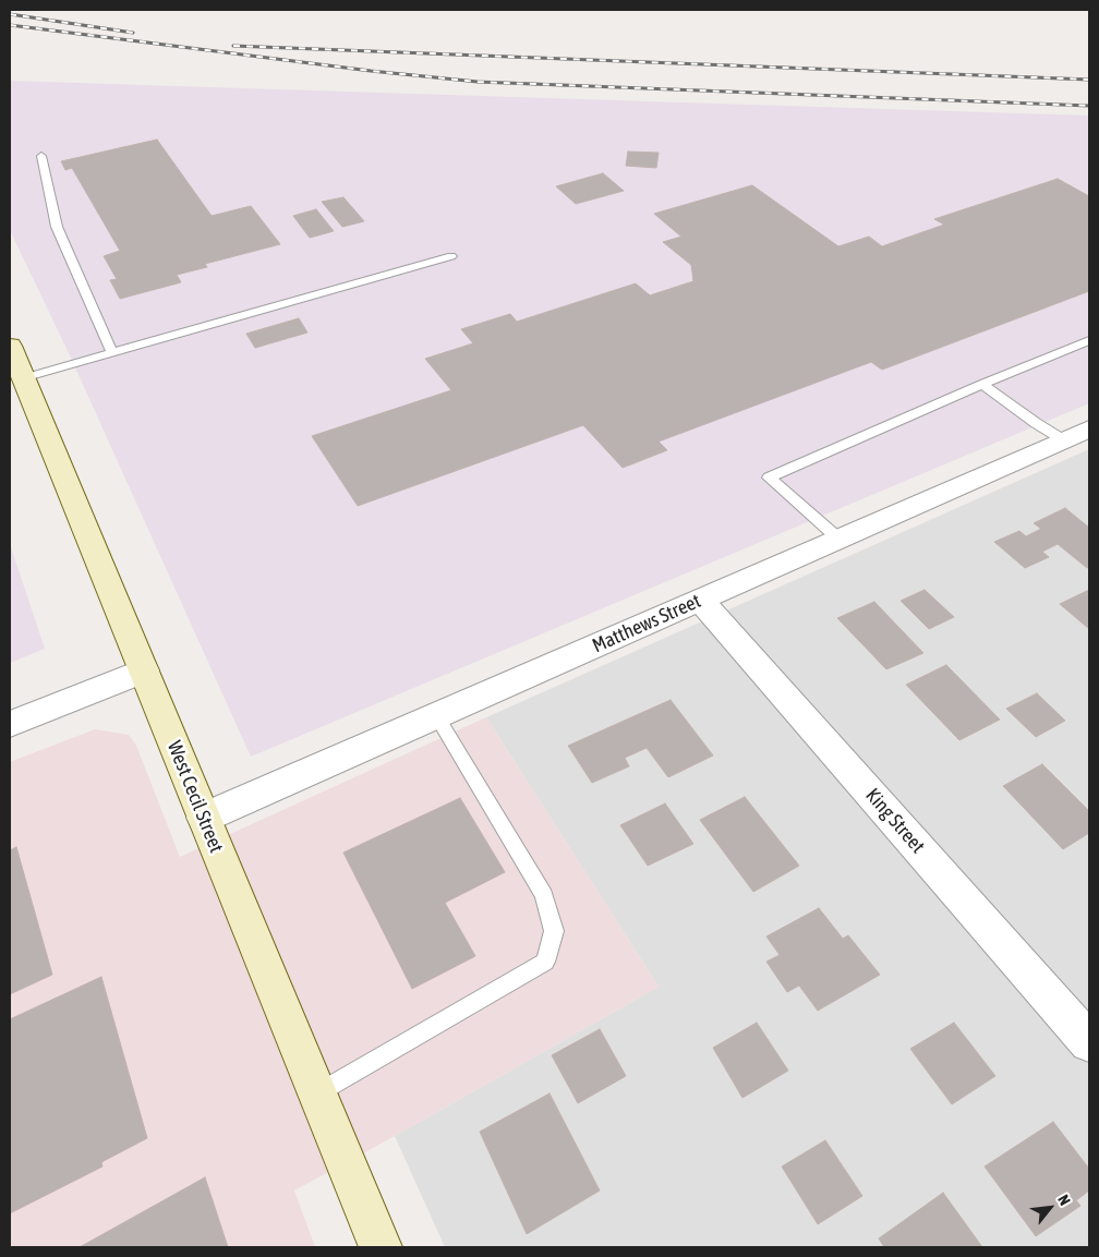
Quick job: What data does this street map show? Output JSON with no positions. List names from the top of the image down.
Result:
{
  "streets": {
    "main road": ["West Cecil Street"],
    "street": ["Matthews Street", "King Street"]
  },
  "crossings": [
    ["Matthews Street", "West Cecil Street"],
    ["Matthews Street", "King Street"]
  ],
  "north": "top right"
}
